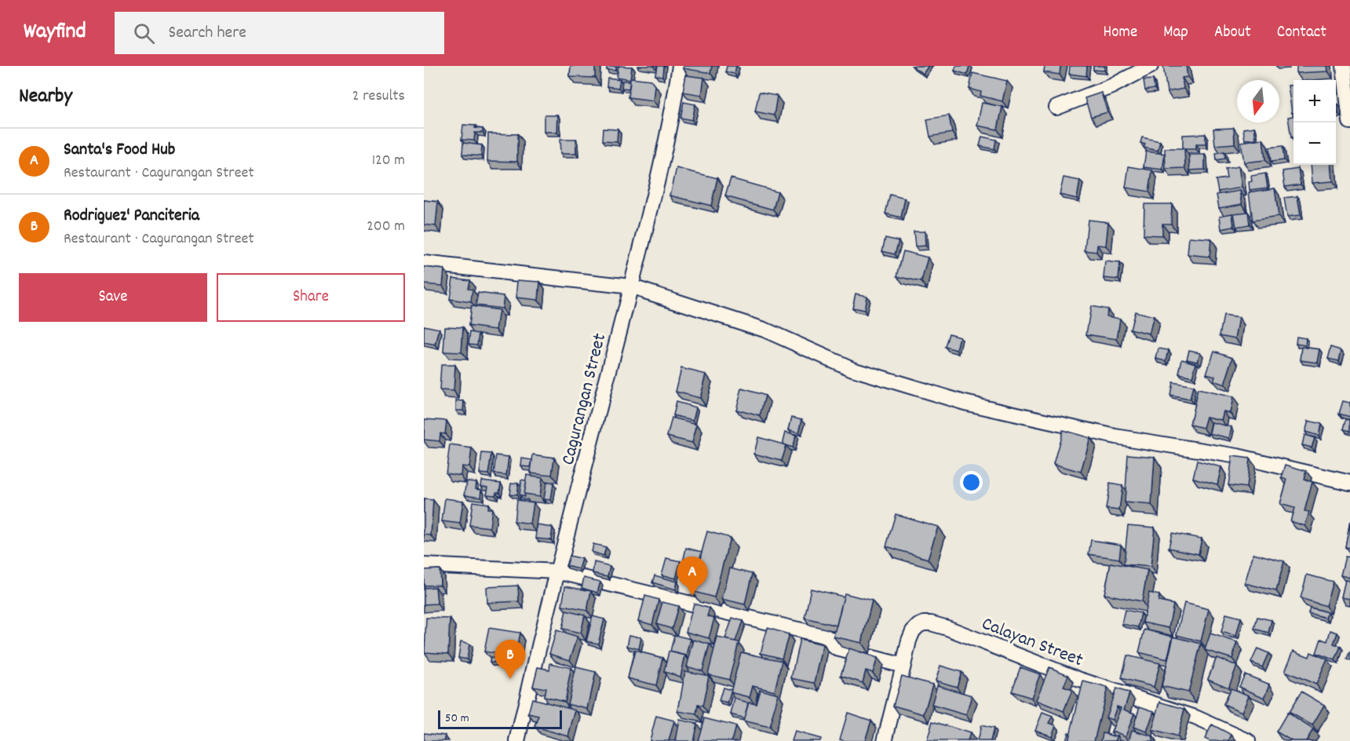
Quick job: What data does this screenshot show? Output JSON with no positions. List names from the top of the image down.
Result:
{
  "streets": {
    "street": ["Cagurangan Street", "Calayan Street"]
  },
  "scale_bar": "50 m",
  "north": "bottom",
  "page": {
    "header": "Wayfind",
    "search": "Search here",
    "nav": [
      "Home",
      "Map",
      "About",
      "Contact"
    ],
    "heading": ["Nearby", "2 results"],
    "map_buttons": ["+", "−"],
    "list": [
      {
        "mark": "A",
        "name": "Santa's Food Hub",
        "note": "Restaurant · Cagurangan Street",
        "value": "120 m"
      },
      {
        "mark": "B",
        "name": "Rodriguez' Panciteria",
        "note": "Restaurant · Cagurangan Street",
        "value": "200 m"
      }
    ],
    "buttons": ["Save", "Share"],
    "pins": ["A", "B"],
    "scale": "50 m"
  }
}
